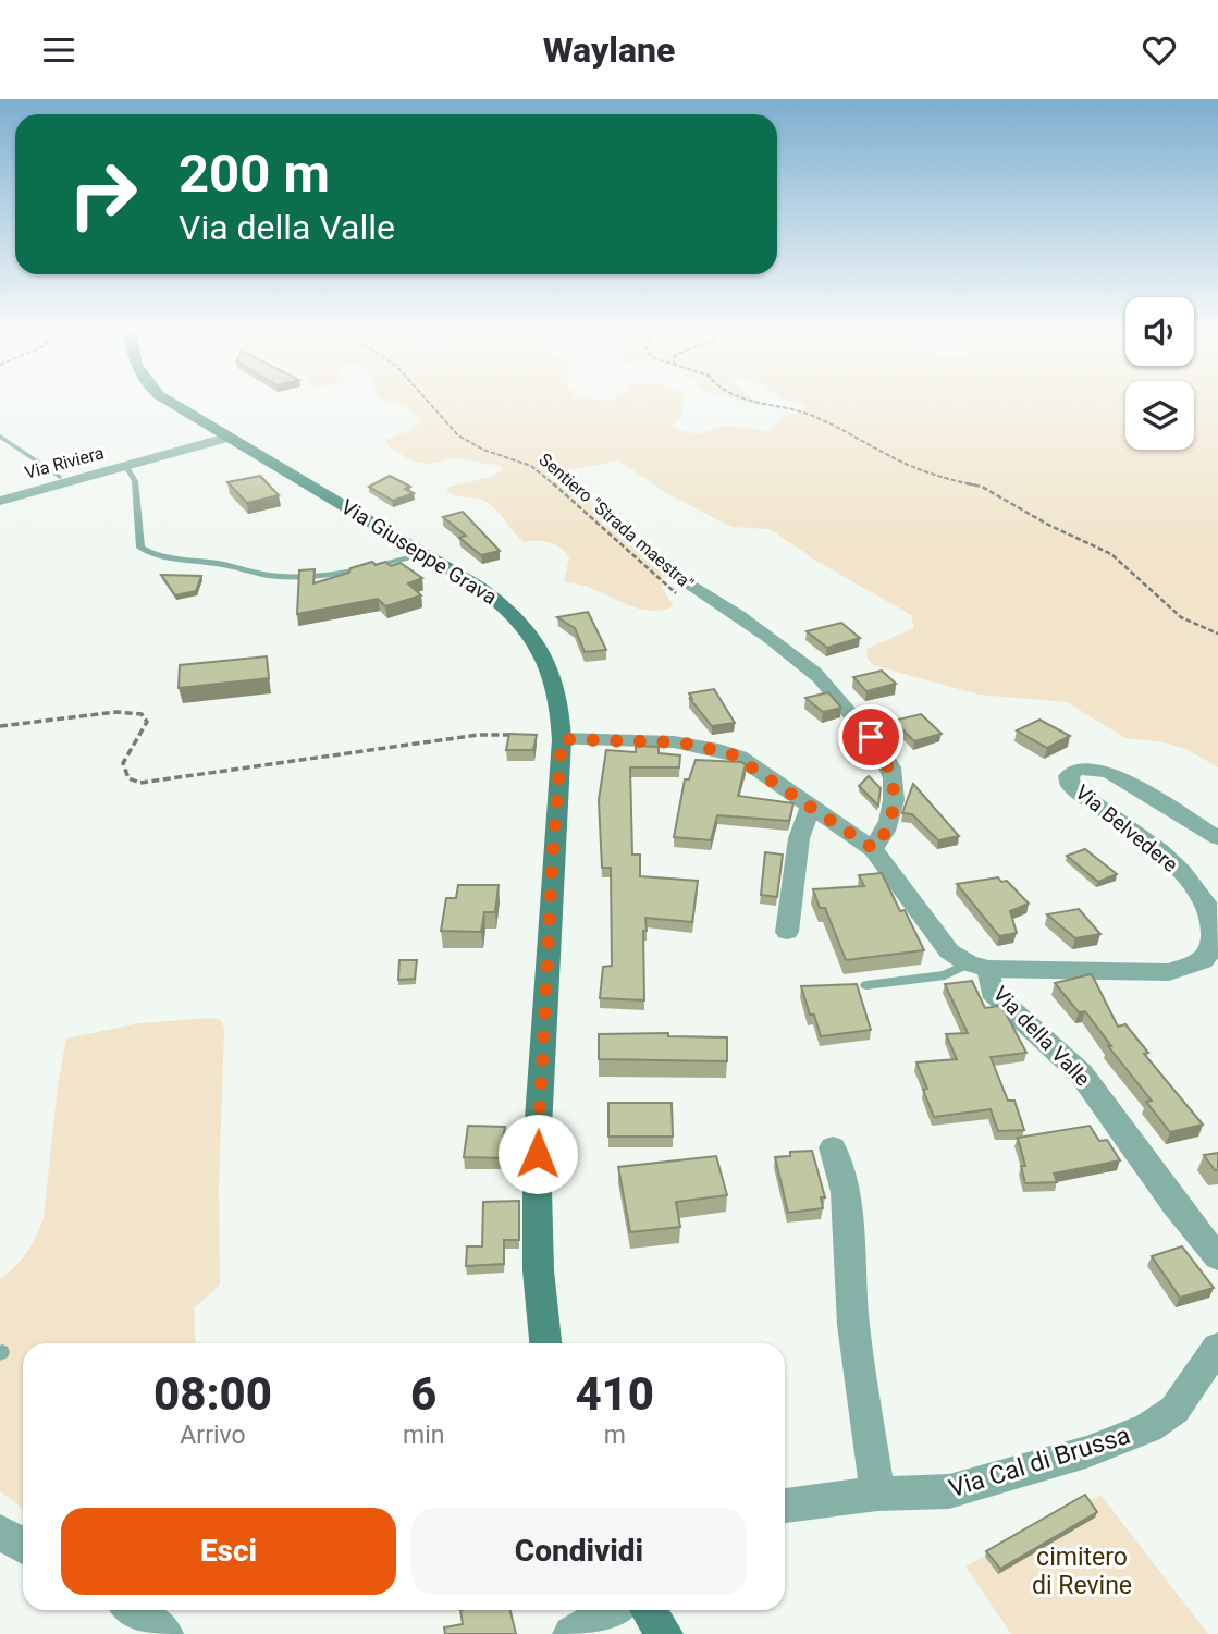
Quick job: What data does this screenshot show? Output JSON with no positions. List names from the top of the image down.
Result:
{
  "streets": {
    "main road": ["Via Giuseppe Grava"],
    "street": [
      "Via Riviera",
      "Via Belvedere",
      "Via della Valle",
      "Via Cal di Brussa"
    ],
    "path": ["Sentiero \"Strada maestra\""]
  },
  "crossings": [
    ["Via Riviera", "Via Giuseppe Grava"],
    ["Via Giuseppe Grava", "Via della Valle"],
    ["Via Belvedere", "Via della Valle"]
  ],
  "parks": ["cimitero di Revine"],
  "page": {
    "header": "Waylane",
    "turn": ["200 m", "Via della Valle"],
    "eta": [
      "08:00",
      "Arrivo",
      "6",
      "min",
      "410",
      "m"
    ],
    "buttons": ["Esci", "Condividi"]
  }
}
